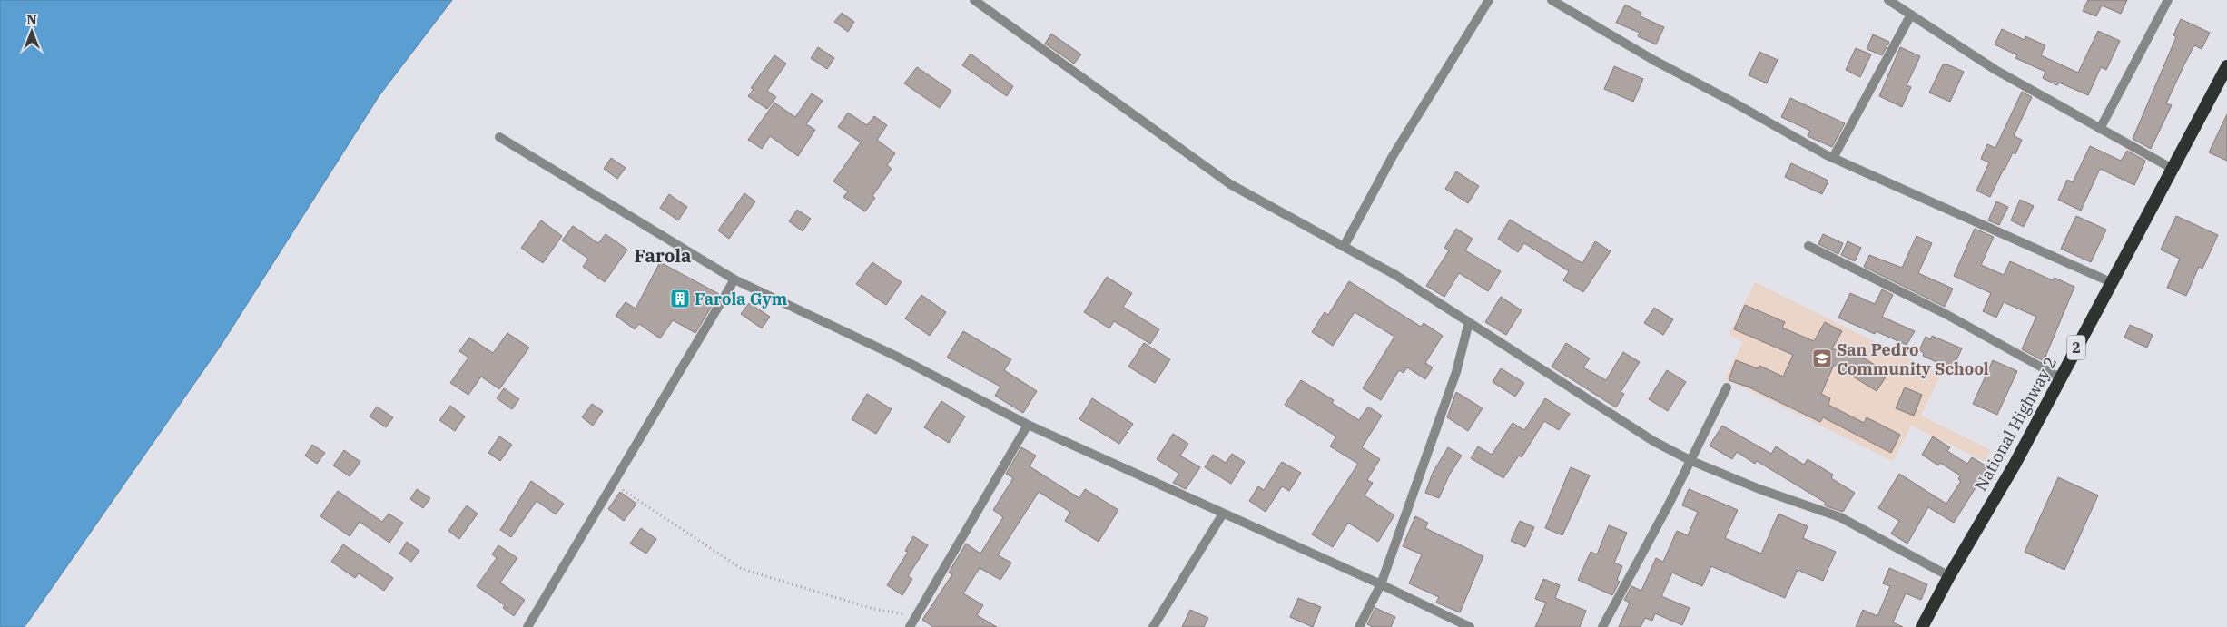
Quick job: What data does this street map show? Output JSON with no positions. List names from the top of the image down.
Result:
{
  "streets": {
    "highway": ["2", "National Highway 2"]
  },
  "districts": ["Farola"],
  "places": {
    "building": ["Farola Gym"],
    "school or university": ["San Pedro Community School"]
  },
  "north": "top"
}
